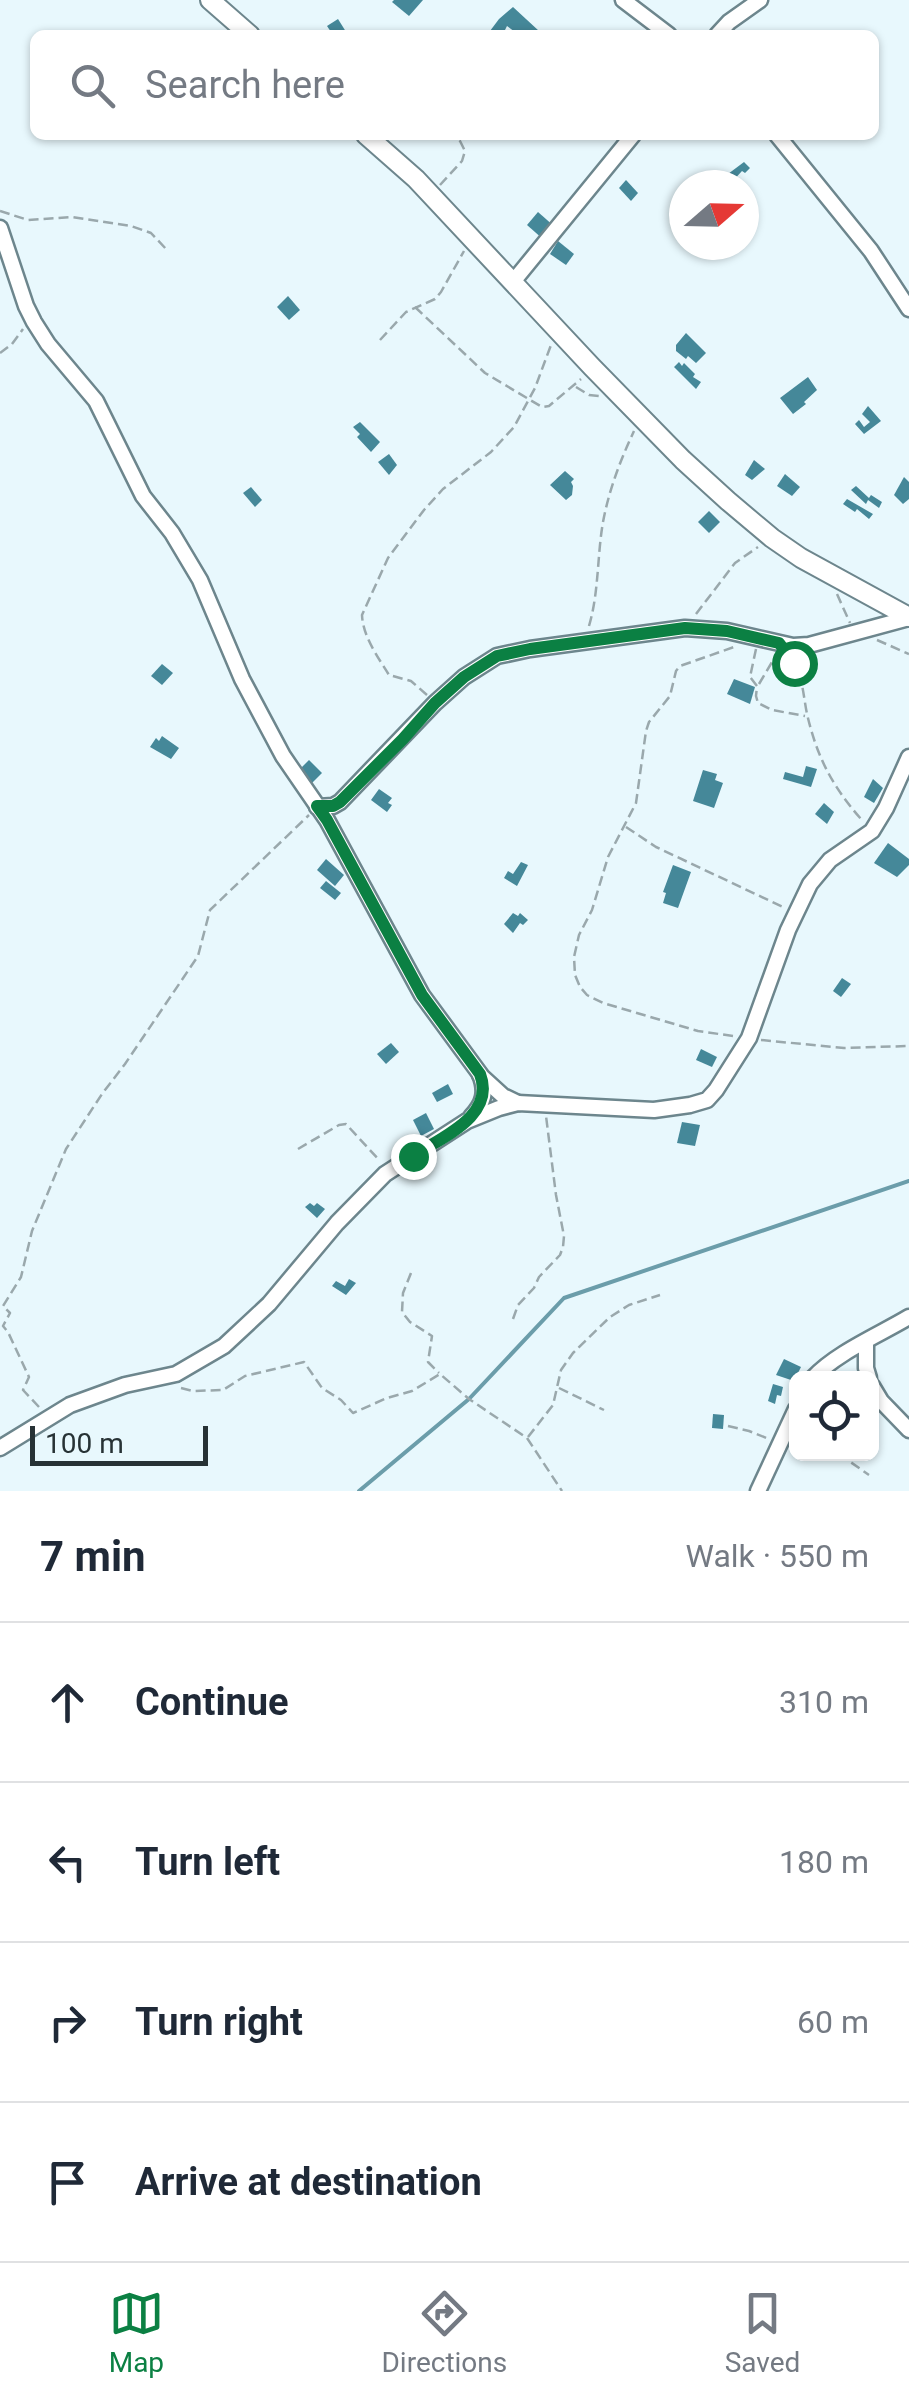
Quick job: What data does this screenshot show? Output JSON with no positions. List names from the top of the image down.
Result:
{
  "scale_bar": "100 m",
  "north": "right",
  "page": {
    "search": "Search here",
    "scale": "100 m",
    "heading": ["7 min", "Walk · 550 m"],
    "list": [
      ["Continue", "310 m"],
      ["Turn left", "180 m"],
      ["Turn right", "60 m"],
      "Arrive at destination"
    ],
    "nav": ["Map", "Directions", "Saved"]
  }
}
